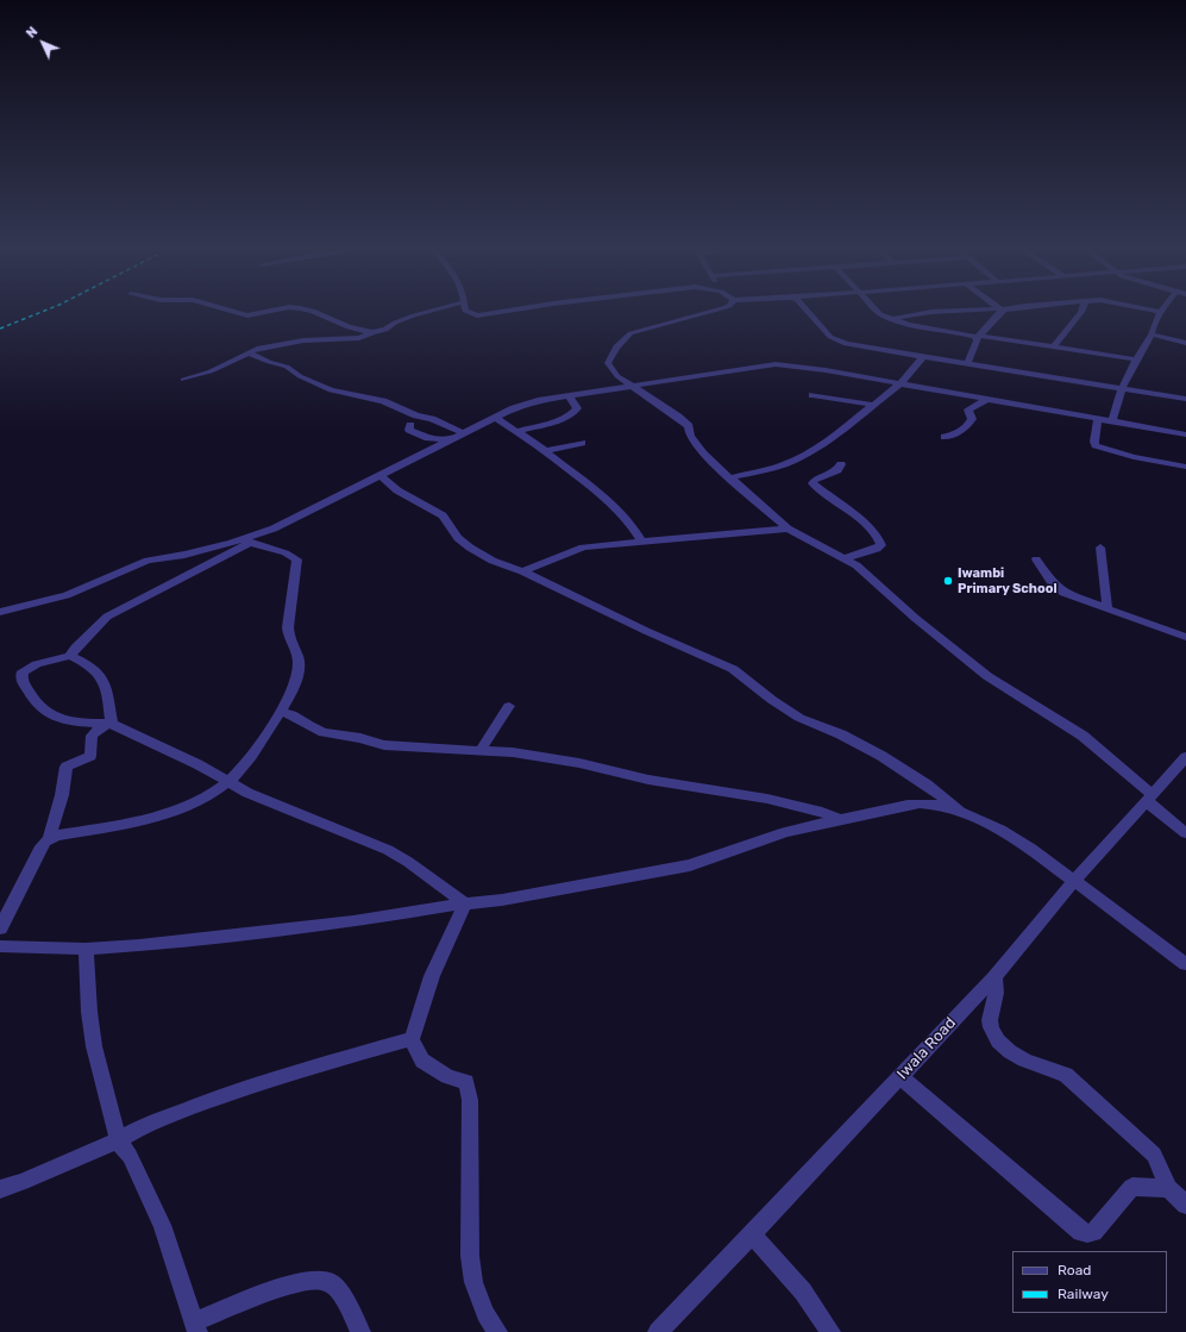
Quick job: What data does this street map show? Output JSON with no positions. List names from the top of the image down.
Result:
{
  "streets": {
    "street": ["Iwala Road"]
  },
  "places": ["Iwambi Primary School"],
  "legend": ["Road", "Railway"],
  "north": "top left"
}
